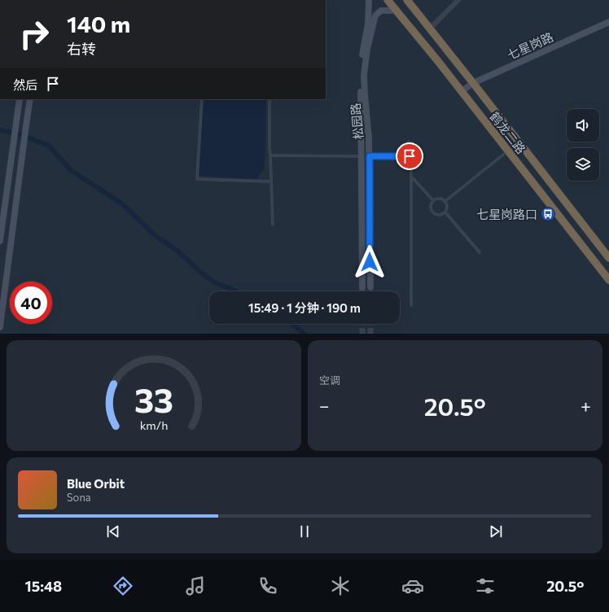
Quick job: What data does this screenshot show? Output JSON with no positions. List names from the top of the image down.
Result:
{
  "streets": {
    "highway": ["鹤龙二路"],
    "street": ["七星岗路", "松园路"]
  },
  "crossings": [
    ["七星岗路", "鹤龙二路"],
    ["松园路", "鹤龙二路"]
  ],
  "places": {
    "bus stop": ["七星岗路口"]
  },
  "page": {
    "turn": ["140 m", "右转"],
    "then": "然后",
    "limit": "40",
    "trip": "15:49 · 1 分钟 · 190 m",
    "tile": "空调",
    "heat": ["−", "20.5°", "+"],
    "song": ["Blue Orbit", "Sona"],
    "tabs": ["15:48", "20.5°"],
    "gauge": ["33", "km/h"]
  }
}
